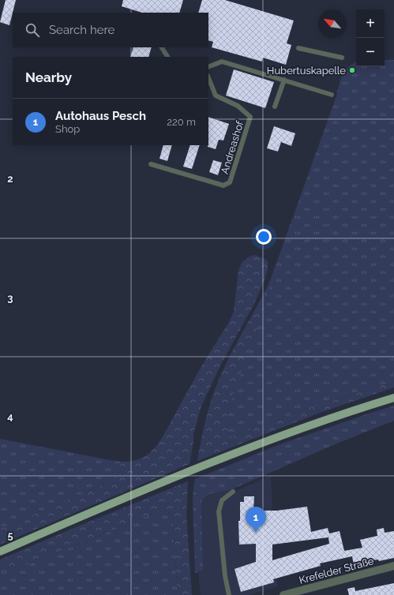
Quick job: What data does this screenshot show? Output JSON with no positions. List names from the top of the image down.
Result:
{
  "streets": {
    "street": ["Krefelder Straße"],
    "lane": ["Andreashof"]
  },
  "places": ["Hubertuskapelle"],
  "north": "top left",
  "page": {
    "map_buttons": ["+", "−"],
    "search": "Search here",
    "heading": "Nearby",
    "list": [
      {
        "mark": "1",
        "name": "Autohaus Pesch",
        "note": "Shop",
        "value": "220 m"
      }
    ],
    "pins": "1"
  },
  "grid": {
    "rows": [
      "2",
      "3",
      "4",
      "5"
    ]
  }
}
